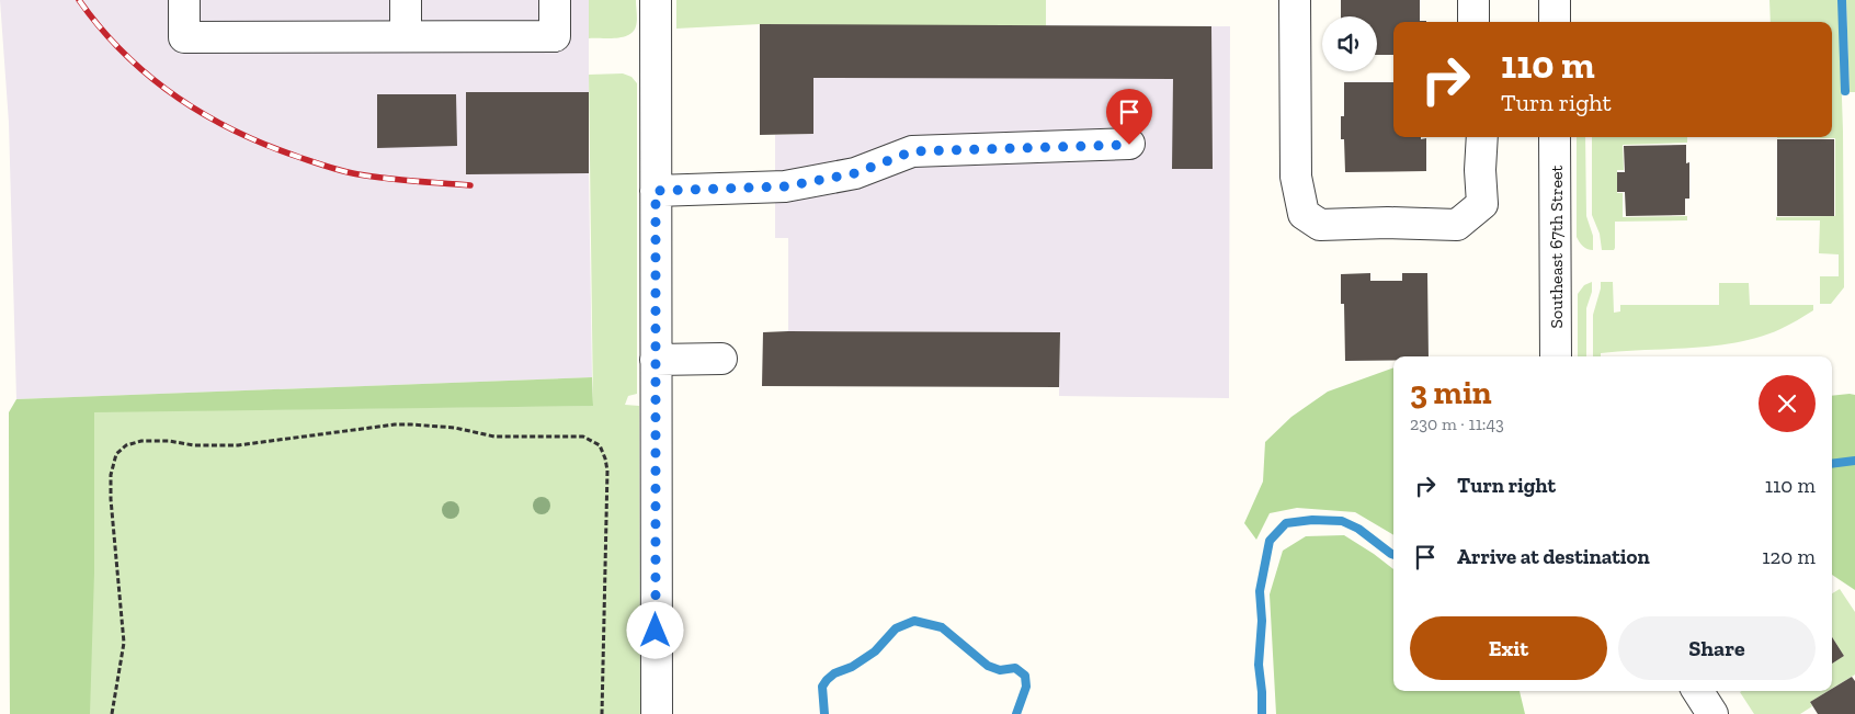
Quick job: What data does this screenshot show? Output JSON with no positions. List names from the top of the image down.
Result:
{
  "streets": {
    "street": ["Southeast 67th Street"]
  },
  "page": {
    "turn": ["110 m", "Turn right"],
    "heading": ["3 min", "230 m · 11:43"],
    "list": [
      {
        "name": "Turn right",
        "value": "110 m"
      },
      {
        "name": "Arrive at destination",
        "value": "120 m"
      }
    ],
    "buttons": ["Exit", "Share"]
  }
}
